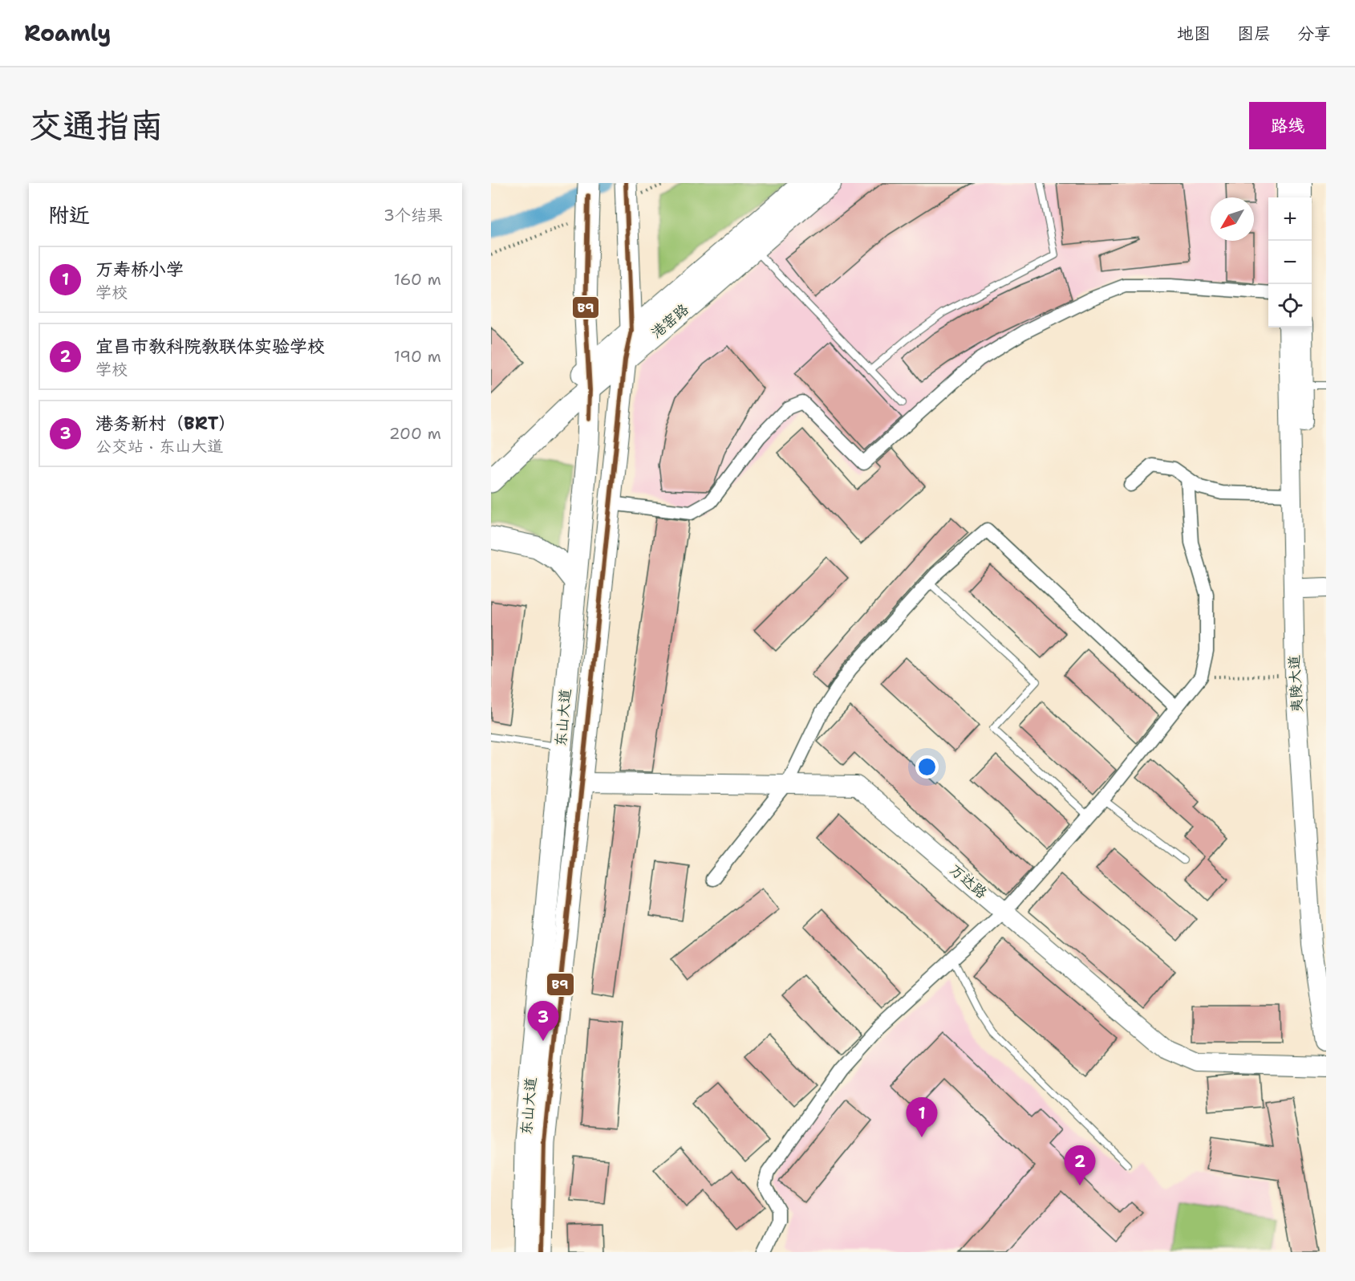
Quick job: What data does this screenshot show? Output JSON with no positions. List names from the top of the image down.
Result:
{
  "streets": {
    "main road": [
      "港窑路",
      "夷陵大道",
      "东山大道",
      "万达路"
    ]
  },
  "crossings": [
    ["港窑路", "东山大道"],
    ["东山大道", "万达路"]
  ],
  "lines": ["transit line B9"],
  "north": "bottom left",
  "page": {
    "header": "Roamly",
    "nav": ["地图", "图层", "分享"],
    "buttons": "路线",
    "title": "交通指南",
    "heading": ["附近", "3个结果"],
    "map_buttons": ["+", "−"],
    "list": [
      {
        "mark": "1",
        "name": "万寿桥小学",
        "note": "学校",
        "value": "160 m"
      },
      {
        "mark": "2",
        "name": "宜昌市教科院教联体实验学校",
        "note": "学校",
        "value": "190 m"
      },
      {
        "mark": "3",
        "name": "港务新村（BRT）",
        "note": "公交站 · 东山大道",
        "value": "200 m"
      }
    ],
    "pins": ["3", "1", "2"]
  }
}
